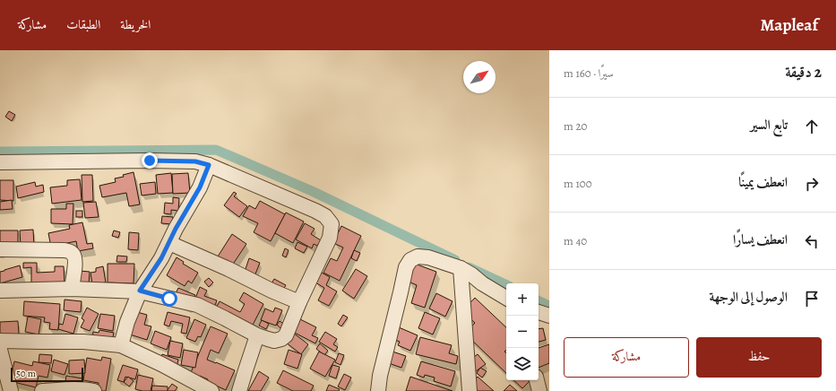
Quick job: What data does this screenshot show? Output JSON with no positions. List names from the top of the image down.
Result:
{
  "scale_bar": "50 m",
  "north": "top right",
  "page": {
    "header": "Mapleaf",
    "nav": ["الخريطة", "الطبقات", "مشاركة"],
    "heading": ["2 دقيقة", "سيرًا · 160 m"],
    "list": [
      ["تابع السير", "20 m"],
      ["انعطف يمينًا", "100 m"],
      ["انعطف يسارًا", "40 m"],
      "الوصول إلى الوجهة"
    ],
    "map_buttons": ["+", "−"],
    "buttons": ["حفظ", "مشاركة"],
    "scale": "50 m"
  }
}
